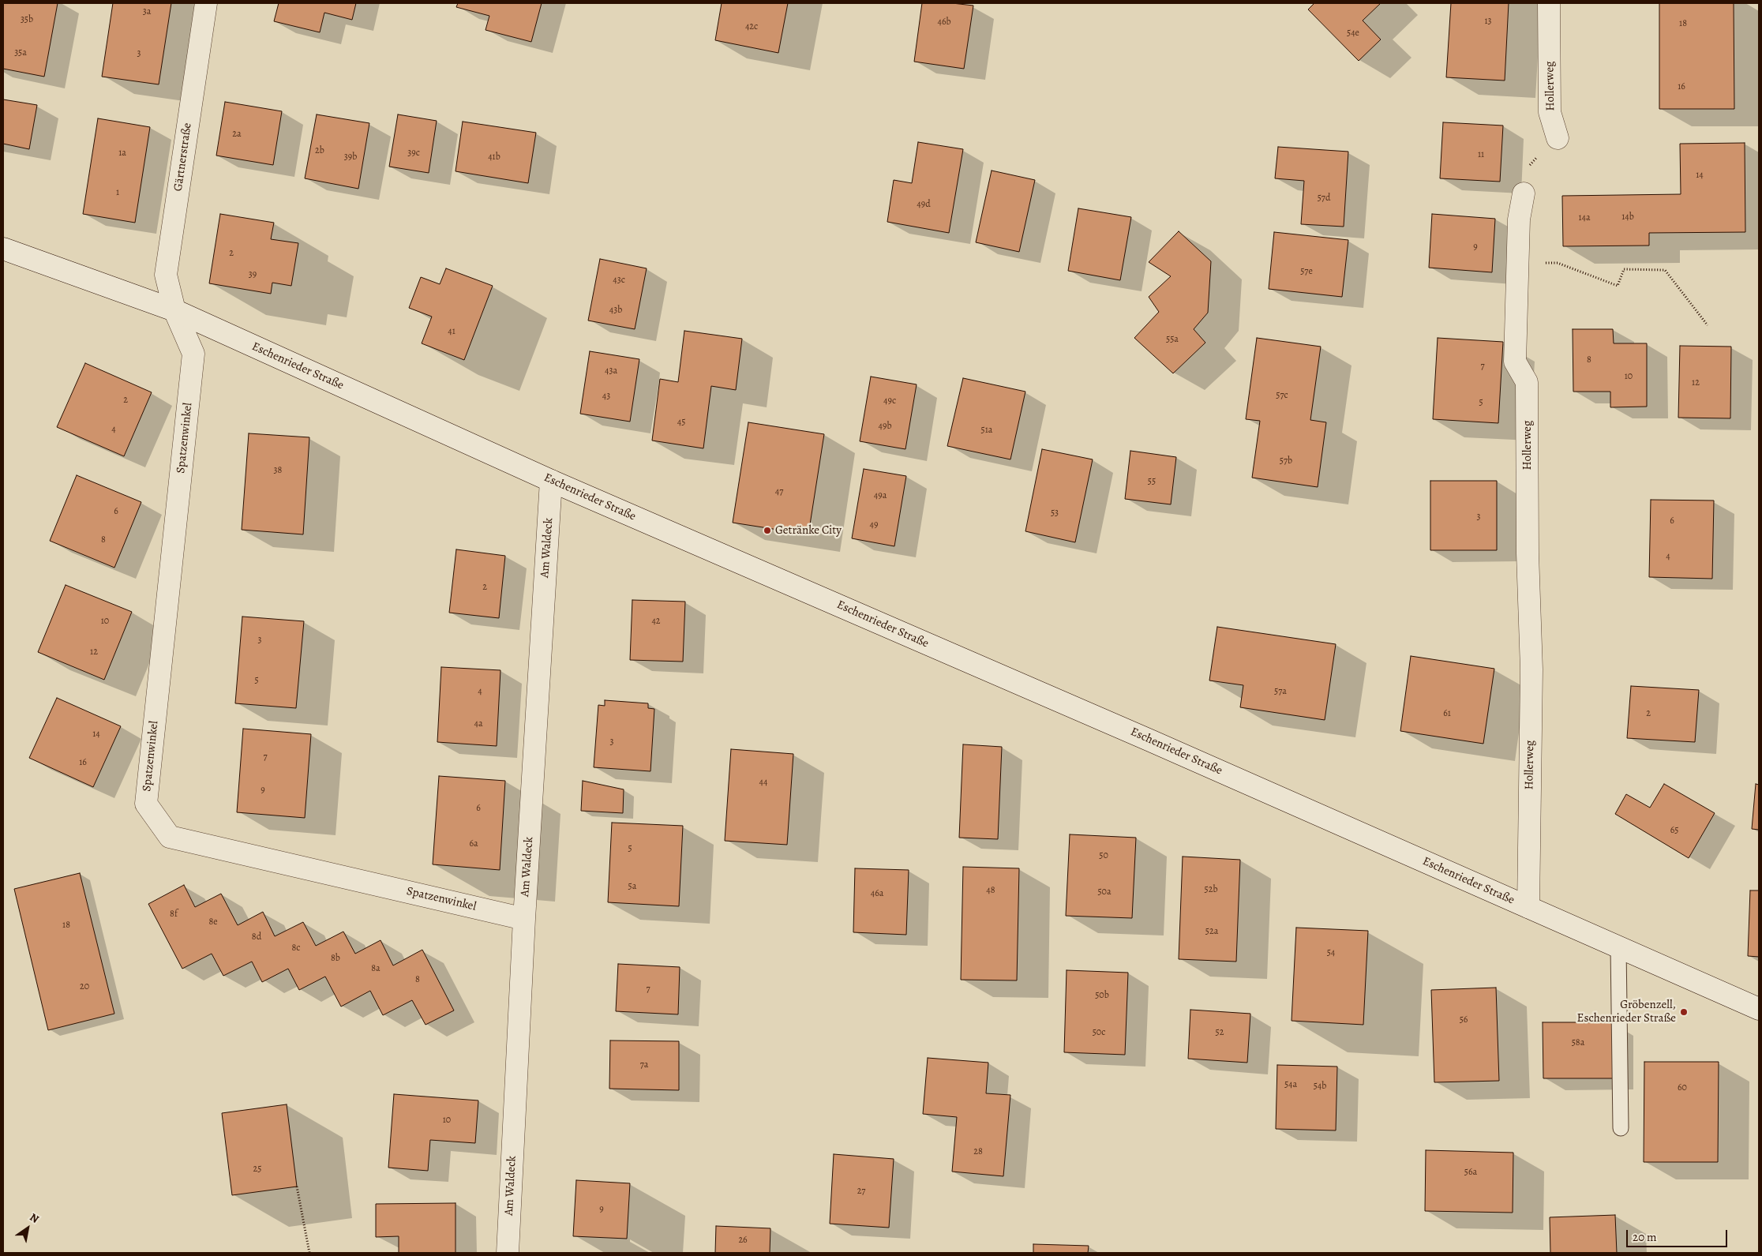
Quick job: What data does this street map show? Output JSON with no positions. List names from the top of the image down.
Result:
{
  "streets": {
    "street": [
      "Hollerweg",
      "Gärtnerstraße",
      "Eschenrieder Straße",
      "Spatzenwinkel",
      "Am Waldeck"
    ]
  },
  "crossings": [
    ["Hollerweg", "Eschenrieder Straße"],
    ["Gärtnerstraße", "Eschenrieder Straße"],
    ["Gärtnerstraße", "Spatzenwinkel"],
    ["Eschenrieder Straße", "Spatzenwinkel"],
    ["Eschenrieder Straße", "Am Waldeck"],
    ["Spatzenwinkel", "Am Waldeck"]
  ],
  "places": ["Getränke City", "Gröbenzell, Eschenrieder Straße"],
  "house_numbers": [
    "3a",
    "35b",
    "13",
    "46b",
    "18",
    "42c",
    "54e",
    "35a",
    "3",
    "16",
    "2a",
    "2b",
    "1a",
    "39c",
    "11",
    "39b",
    "41b",
    "14",
    "1",
    "57d",
    "49d",
    "14b",
    "14a",
    "9",
    "2",
    "57e",
    "39",
    "43c",
    "43b",
    "41",
    "55a",
    "8",
    "7",
    "43a",
    "10",
    "12",
    "57c",
    "43",
    "2",
    "49c",
    "5",
    "45",
    "49b",
    "4",
    "51a",
    "57b",
    "38",
    "55",
    "47",
    "49a",
    "6",
    "53",
    "3",
    "6",
    "49",
    "8",
    "4",
    "2",
    "10",
    "42",
    "3",
    "12",
    "5",
    "4",
    "57a",
    "61",
    "2",
    "4a",
    "14",
    "3",
    "7",
    "16",
    "44",
    "9",
    "6",
    "65",
    "6a",
    "5",
    "50",
    "5a",
    "52b",
    "48",
    "50a",
    "46a",
    "8f",
    "8e",
    "18",
    "52a",
    "8d",
    "8c",
    "54",
    "8b",
    "8a",
    "8",
    "20",
    "7",
    "50b",
    "56",
    "50c",
    "52",
    "58a",
    "7a",
    "54a",
    "54b",
    "60",
    "10",
    "28",
    "25",
    "56a",
    "27",
    "9",
    "26"
  ],
  "scale_bar": "20 m",
  "north": "top right"
}
